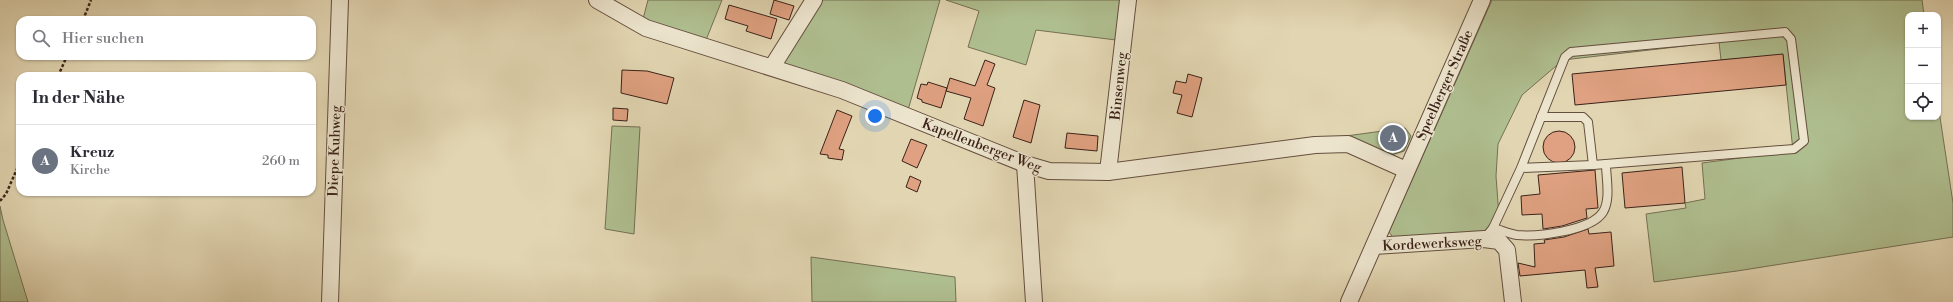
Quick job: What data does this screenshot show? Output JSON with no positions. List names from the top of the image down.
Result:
{
  "streets": {
    "street": [
      "Speelberger Straße",
      "Binsenweg",
      "Kapellenberger Weg",
      "Diepe Kuhweg",
      "Kordewerksweg"
    ]
  },
  "crossings": [
    ["Speelberger Straße", "Kapellenberger Weg"],
    ["Speelberger Straße", "Kordewerksweg"],
    ["Binsenweg", "Kapellenberger Weg"]
  ],
  "page": {
    "map_buttons": ["+", "−"],
    "search": "Hier suchen",
    "heading": "In der Nähe",
    "pins": "A",
    "list": [
      {
        "mark": "A",
        "name": "Kreuz",
        "note": "Kirche",
        "value": "260 m"
      }
    ]
  }
}
